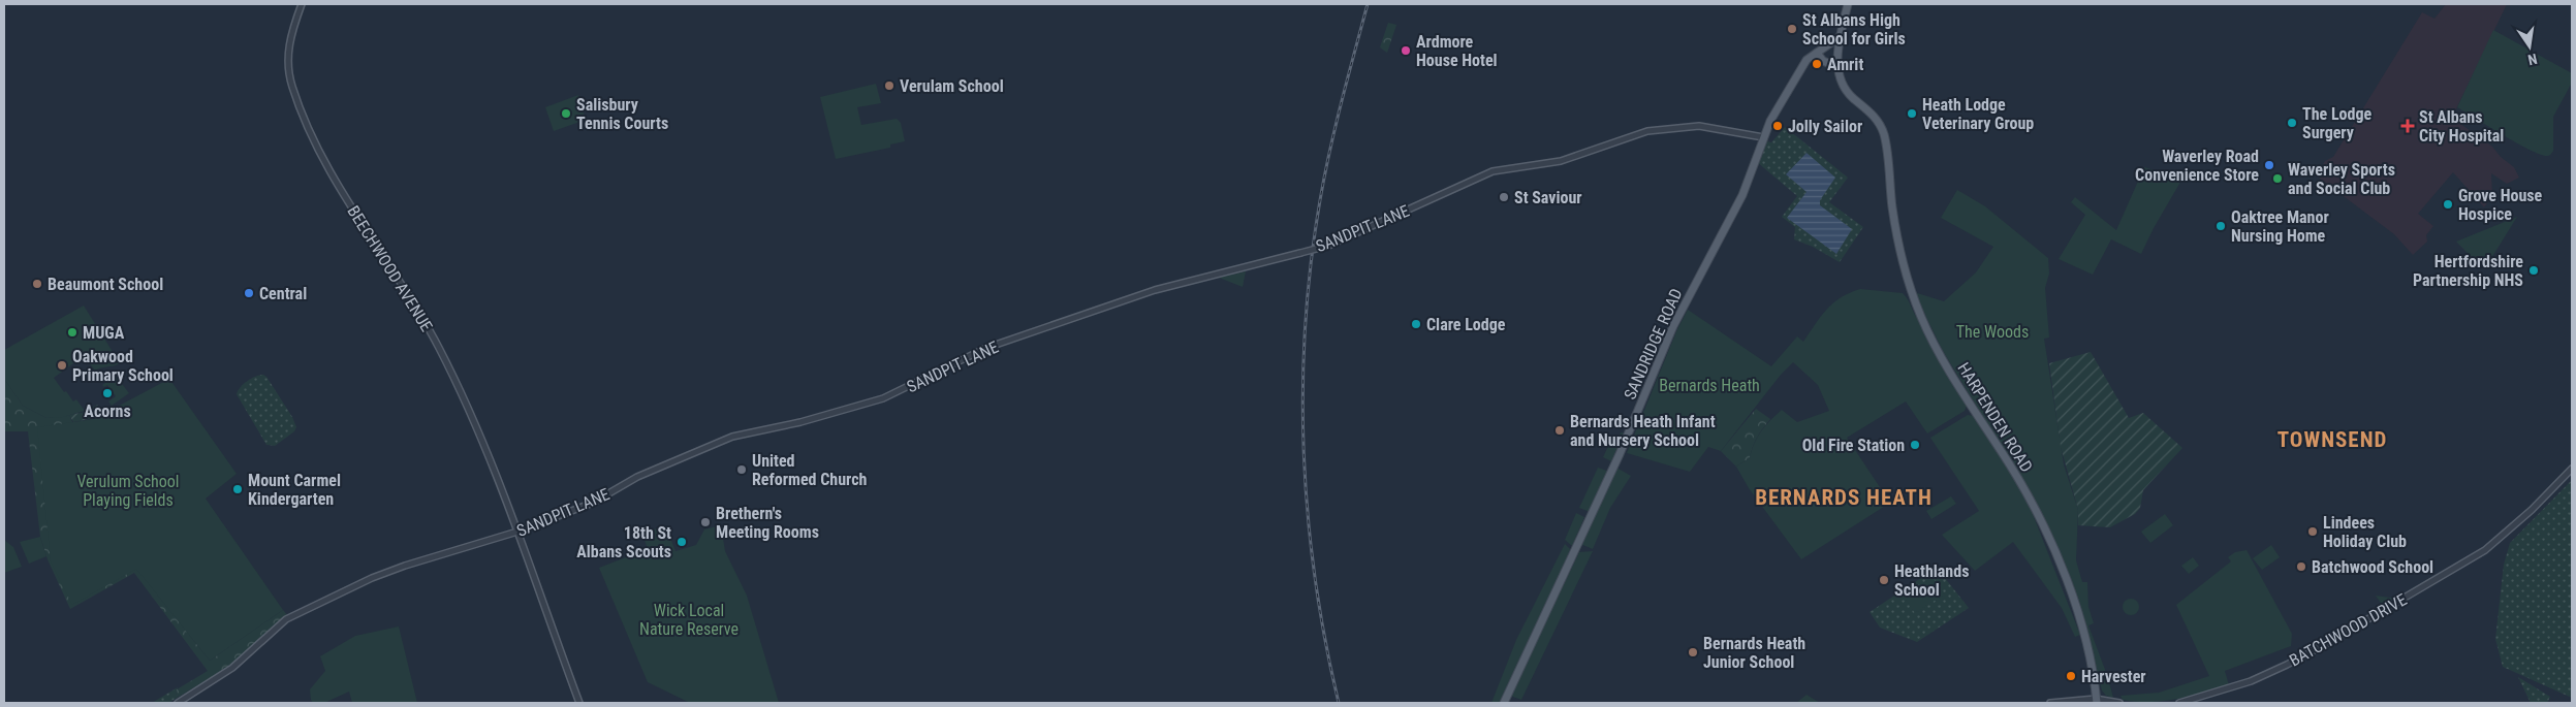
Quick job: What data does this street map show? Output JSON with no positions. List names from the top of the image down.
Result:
{
  "streets": {
    "main road": ["SANDRIDGE ROAD", "HARPENDEN ROAD"],
    "street": ["SANDPIT LANE", "BEECHWOOD AVENUE", "BATCHWOOD DRIVE"]
  },
  "crossings": [
    ["SANDPIT LANE", "BEECHWOOD AVENUE"],
    ["SANDPIT LANE", "SANDRIDGE ROAD"]
  ],
  "districts": ["TOWNSEND", "BERNARDS HEATH"],
  "parks": [
    "The Woods",
    "Bernards Heath",
    "Verulum School Playing Fields",
    "Wick Local Nature Reserve"
  ],
  "places": {
    "other": [
      "St Albans High School for Girls",
      "Ardmore House Hotel",
      "Amrit",
      "Verulam School",
      "Salisbury Tennis Courts",
      "Heath Lodge Veterinary Group",
      "The Lodge Surgery",
      "Jolly Sailor",
      "Waverley Road Convenience Store",
      "Waverley Sports and Social Club",
      "St Saviour",
      "Grove House Hospice",
      "Oaktree Manor Nursing Home",
      "Hertfordshire Partnership NHS",
      "Beaumont School",
      "Central",
      "Clare Lodge",
      "MUGA",
      "Oakwood Primary School",
      "Acorns",
      "Bernards Heath Infant and Nursery School",
      "Old Fire Station",
      "United Reformed Church",
      "Mount Carmel Kindergarten",
      "Brethern's Meeting Rooms",
      "Lindees Holiday Club",
      "18th St Albans Scouts",
      "Batchwood School",
      "Heathlands School",
      "Bernards Heath Junior School",
      "Harvester"
    ],
    "health": ["St Albans City Hospital"]
  },
  "north": "bottom"
}
